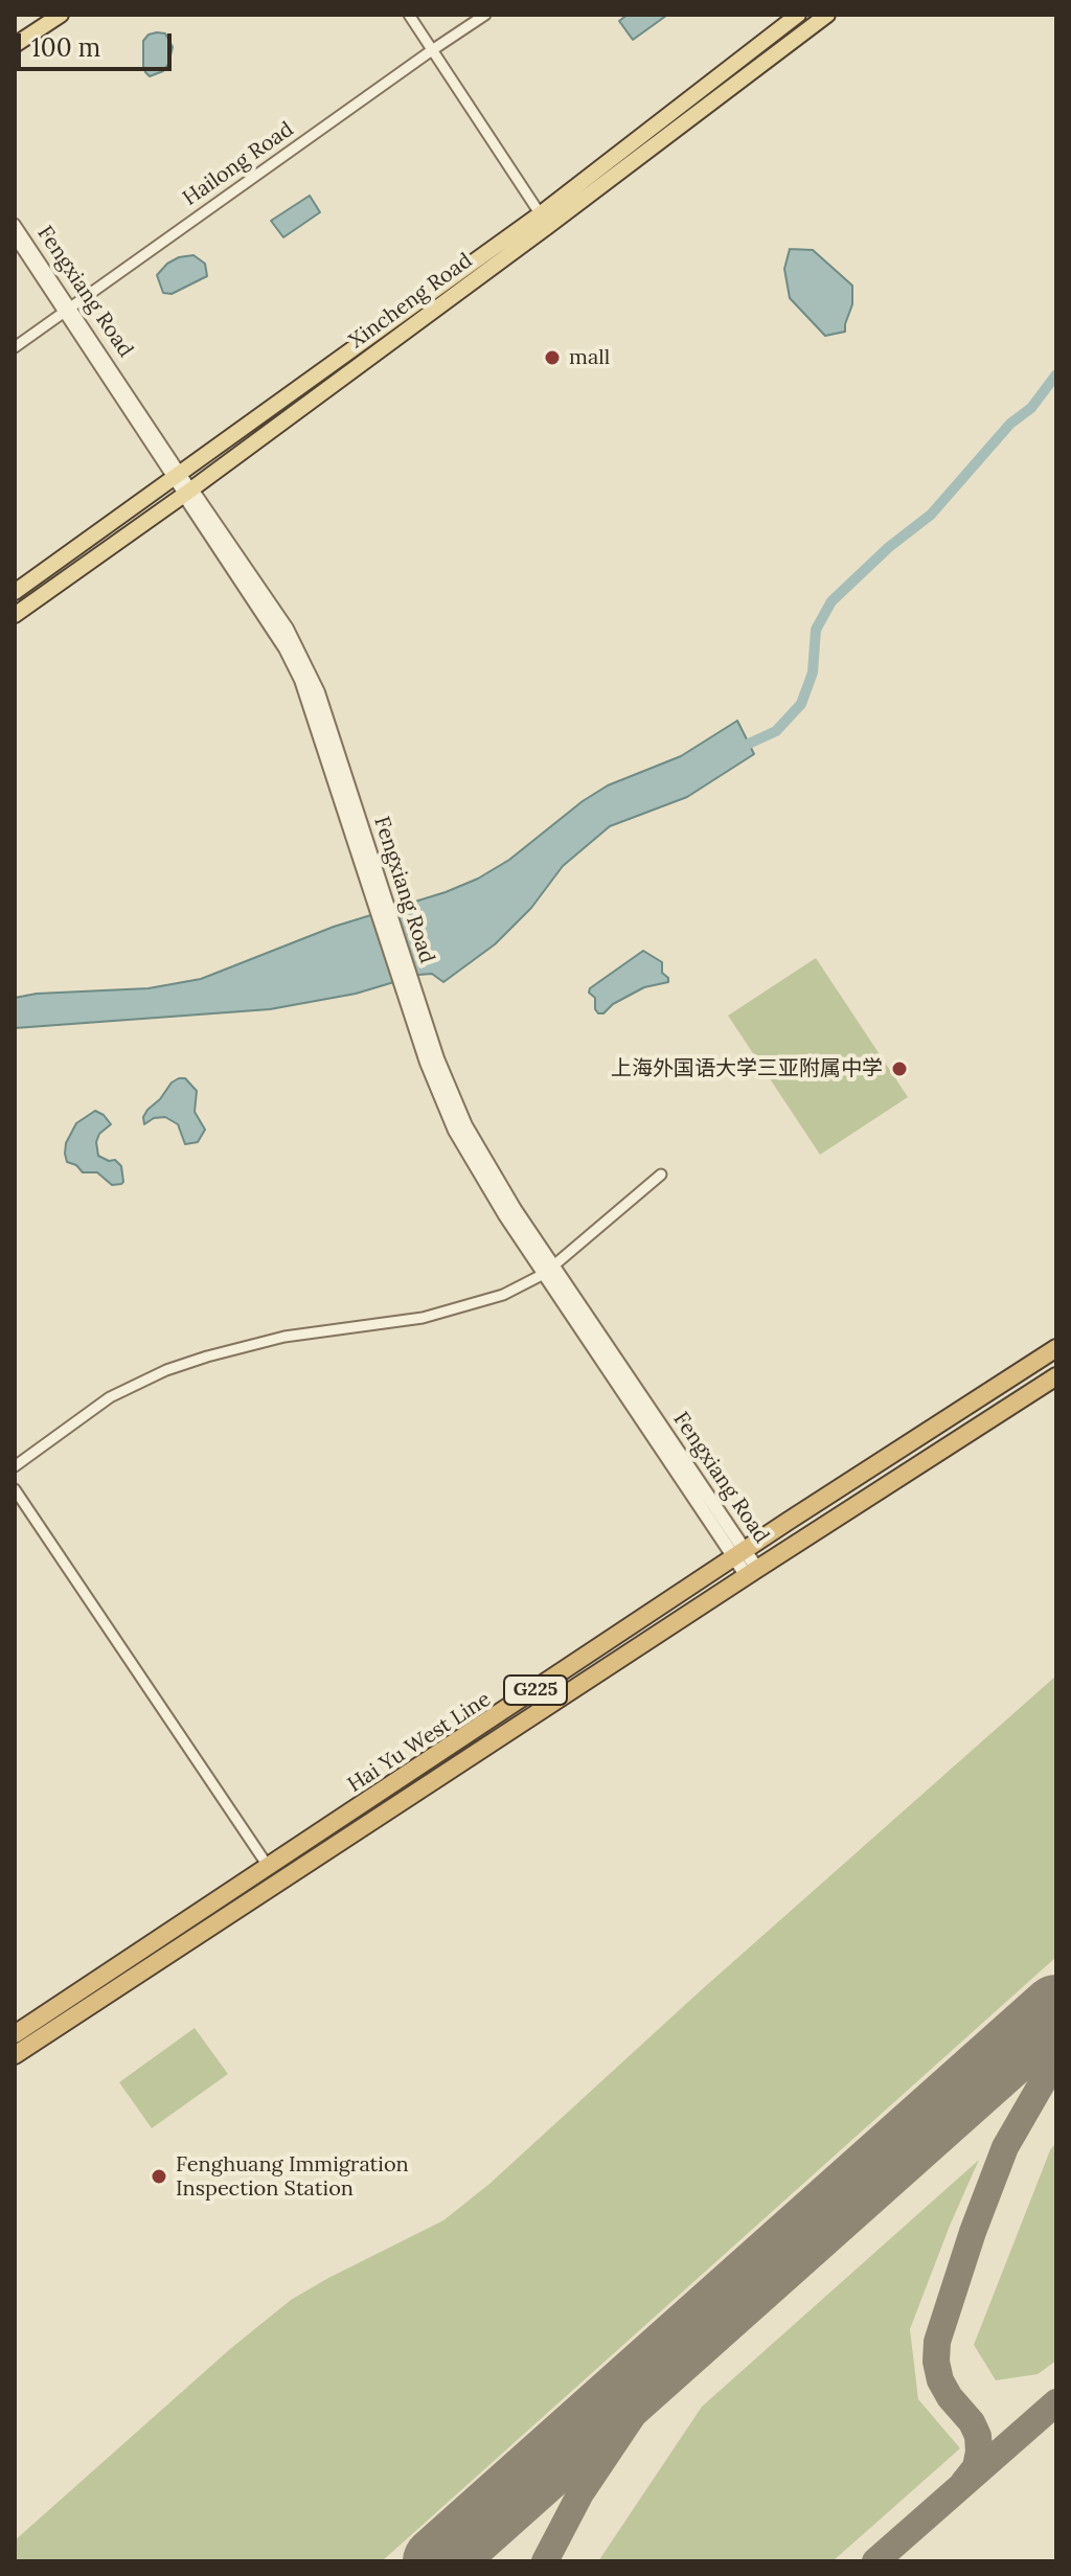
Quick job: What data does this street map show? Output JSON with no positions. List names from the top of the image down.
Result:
{
  "streets": {
    "highway": ["G225", "Hai Yu West Line"],
    "main road": ["Xincheng Road"],
    "street": ["Hailong Road", "Fengxiang Road"]
  },
  "crossings": [
    ["Hailong Road", "Fengxiang Road"],
    ["Fengxiang Road", "Xincheng Road"],
    ["Fengxiang Road", "Hai Yu West Line"]
  ],
  "places": ["mall", "上海外国语大学三亚附属中学", "Fenghuang Immigration Inspection Station"],
  "scale_bar": "100 m"
}
